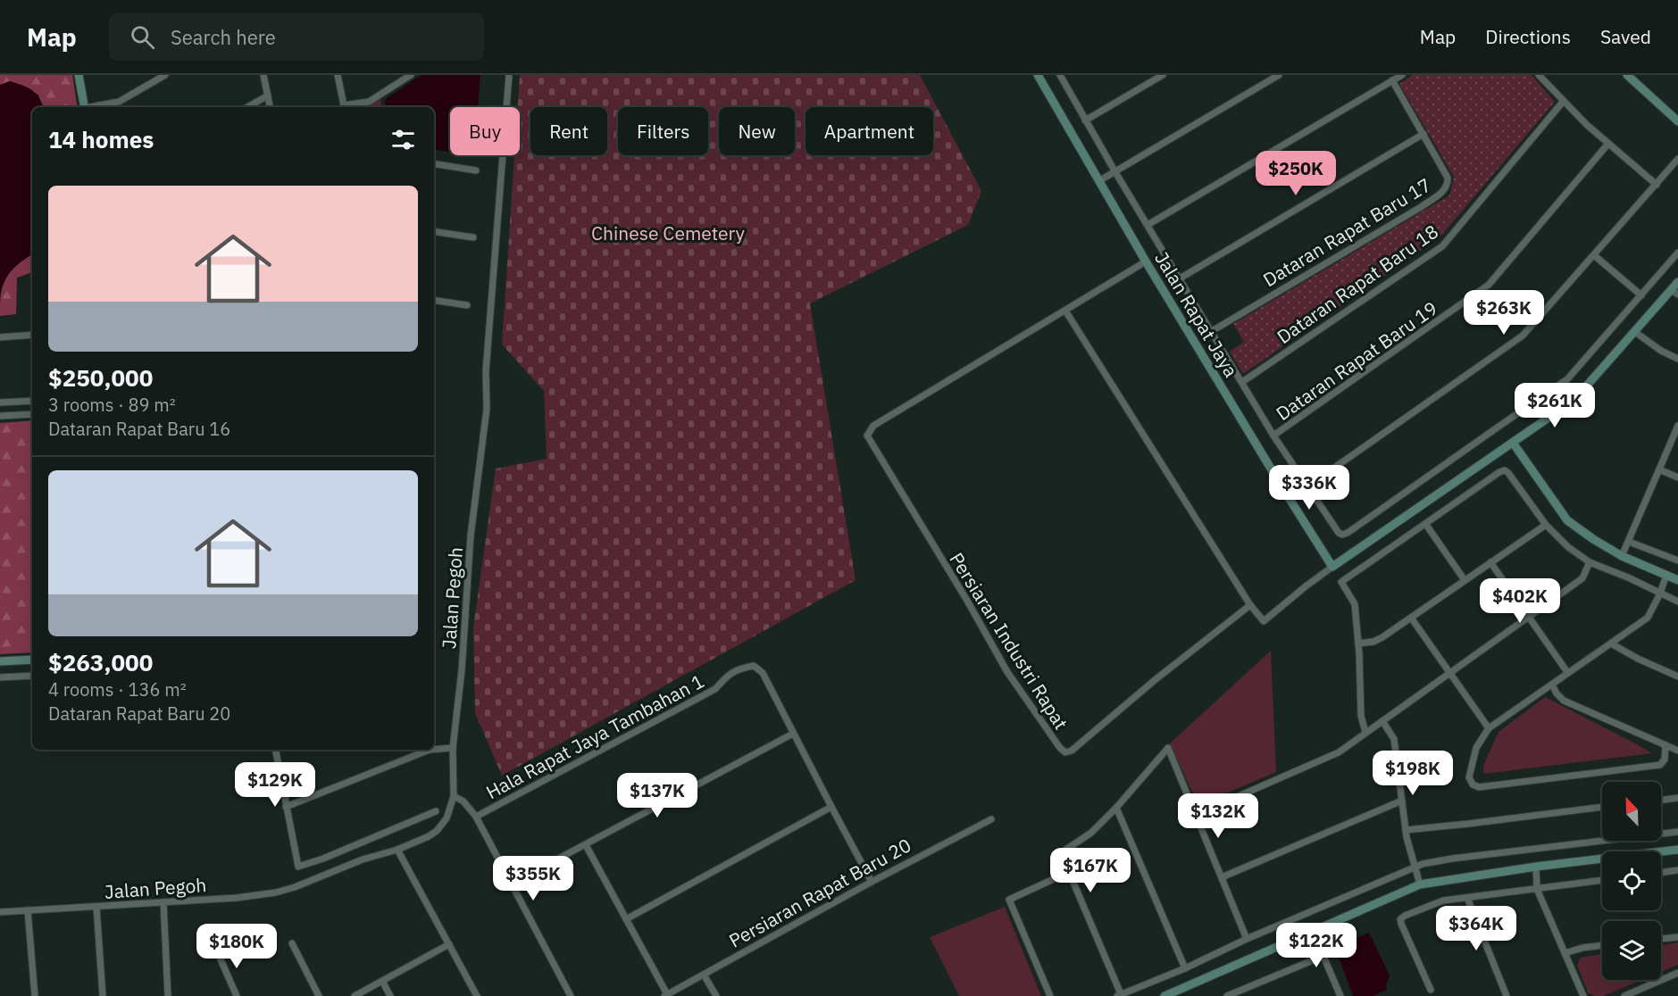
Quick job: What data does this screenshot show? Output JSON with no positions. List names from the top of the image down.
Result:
{
  "streets": {
    "street": [
      "Dataran Rapat Baru 17",
      "Dataran Rapat Baru 18",
      "Jalan Rapat Jaya",
      "Dataran Rapat Baru 19",
      "Jalan Pegoh",
      "Persiaran Industri Rapat",
      "Hala Rapat Jaya Tambahan 1",
      "Persiaran Rapat Baru 20"
    ]
  },
  "crossings": [
    ["Jalan Rapat Jaya", "Persiaran Industri Rapat"]
  ],
  "parks": ["Chinese Cemetery"],
  "north": "top left",
  "page": {
    "header": "Map",
    "search": "Search here",
    "nav": ["Map", "Directions", "Saved"],
    "chip": [
      "Buy",
      "Rent",
      "Filters",
      "New",
      "Apartment"
    ],
    "heading": "14 homes",
    "price": [
      "$250K",
      "$263K",
      "$261K",
      "$336K",
      "$402K",
      "$198K",
      "$129K",
      "$137K",
      "$132K",
      "$167K",
      "$355K",
      "$364K",
      "$122K",
      "$180K"
    ],
    "list": [
      {
        "name": "$250,000",
        "note": "3 rooms · 89 m² · Dataran Rapat Baru 16"
      },
      {
        "name": "$263,000",
        "note": "4 rooms · 136 m² · Dataran Rapat Baru 20"
      }
    ]
  }
}
